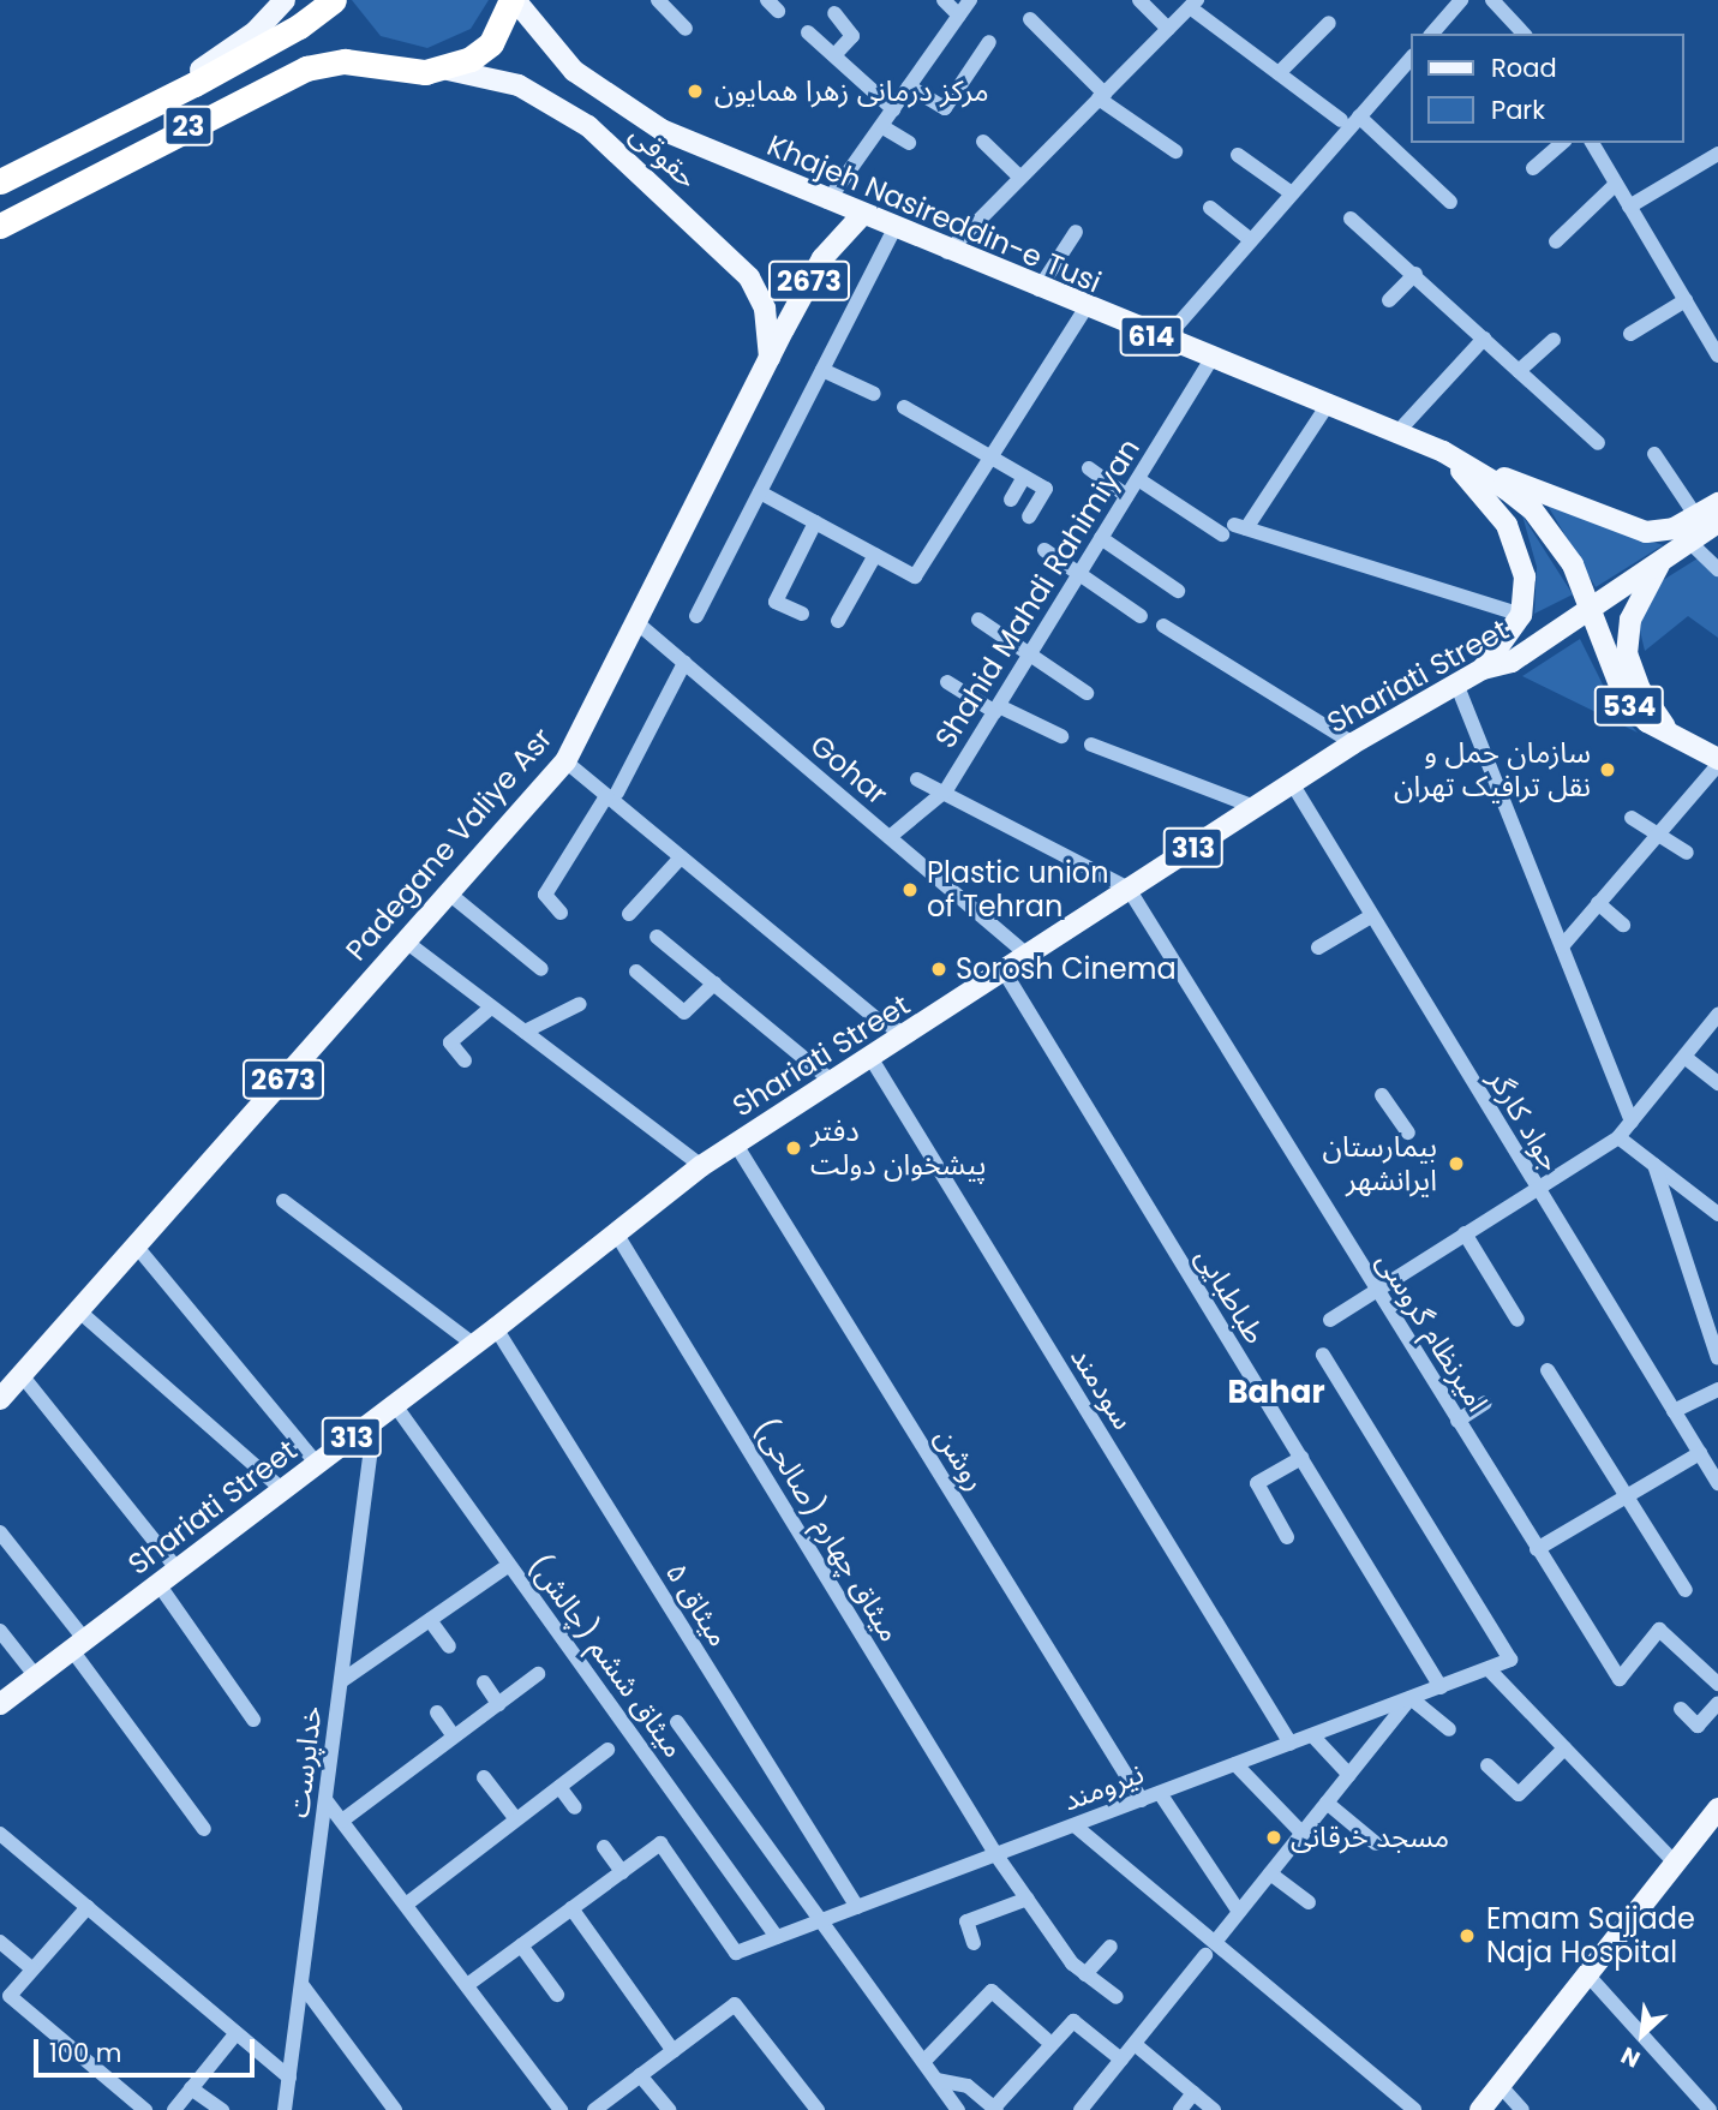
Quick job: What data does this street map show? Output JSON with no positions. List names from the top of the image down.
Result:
{
  "streets": {
    "highway": ["23"],
    "main road": [
      "حقوقی",
      "Khajeh Nasireddin-e Tusi",
      "2673",
      "614",
      "Shariati Street",
      "534",
      "Padegane Valiye Asr",
      "313"
    ],
    "street": [
      "Shahid Mahdi Rahimiyan",
      "Gohar",
      "جواد کارگر",
      "طباطبایی",
      "امیرنظام گروسی",
      "سودمند",
      "روشن",
      "میثاق چهارم (صالحی)",
      "میثاق ۵",
      "میثاق ششم (چالش)",
      "خداپرست",
      "نیرومند"
    ]
  },
  "crossings": [
    ["23", "حقوقی"],
    ["حقوقی", "Padegane Valiye Asr"],
    ["Khajeh Nasireddin-e Tusi", "Shahid Mahdi Rahimiyan"],
    ["Khajeh Nasireddin-e Tusi", "Shariati Street"],
    ["Khajeh Nasireddin-e Tusi", "534"],
    ["Khajeh Nasireddin-e Tusi", "Padegane Valiye Asr"],
    ["Shahid Mahdi Rahimiyan", "Gohar"],
    ["Shariati Street", "534"],
    ["Shariati Street", "Gohar"],
    ["Shariati Street", "جواد کارگر"],
    ["Shariati Street", "طباطبایی"],
    ["Shariati Street", "امیرنظام گروسی"],
    ["Shariati Street", "سودمند"],
    ["Shariati Street", "روشن"],
    ["Shariati Street", "میثاق چهارم (صالحی)"],
    ["Shariati Street", "میثاق ۵"],
    ["Shariati Street", "میثاق ششم (چالش)"],
    ["Shariati Street", "خداپرست"],
    ["Gohar", "Padegane Valiye Asr"],
    ["طباطبایی", "نیرومند"],
    ["سودمند", "نیرومند"],
    ["روشن", "نیرومند"],
    ["میثاق چهارم (صالحی)", "نیرومند"],
    ["میثاق ۵", "نیرومند"],
    ["میثاق ششم (چالش)", "نیرومند"]
  ],
  "districts": ["Bahar"],
  "places": [
    "مرکز درمانی زهرا همایون",
    "سازمان حمل و نقل ترافیک تهران",
    "Plastic union of Tehran",
    "Sorosh Cinema",
    "دفتر پیشخوان دولت",
    "بیمارستان ایرانشهر",
    "مسجد خرقانی",
    "Emam Sajjade Naja Hospital"
  ],
  "legend": ["Road", "Park"],
  "scale_bar": "100 m",
  "north": "bottom left"
}
